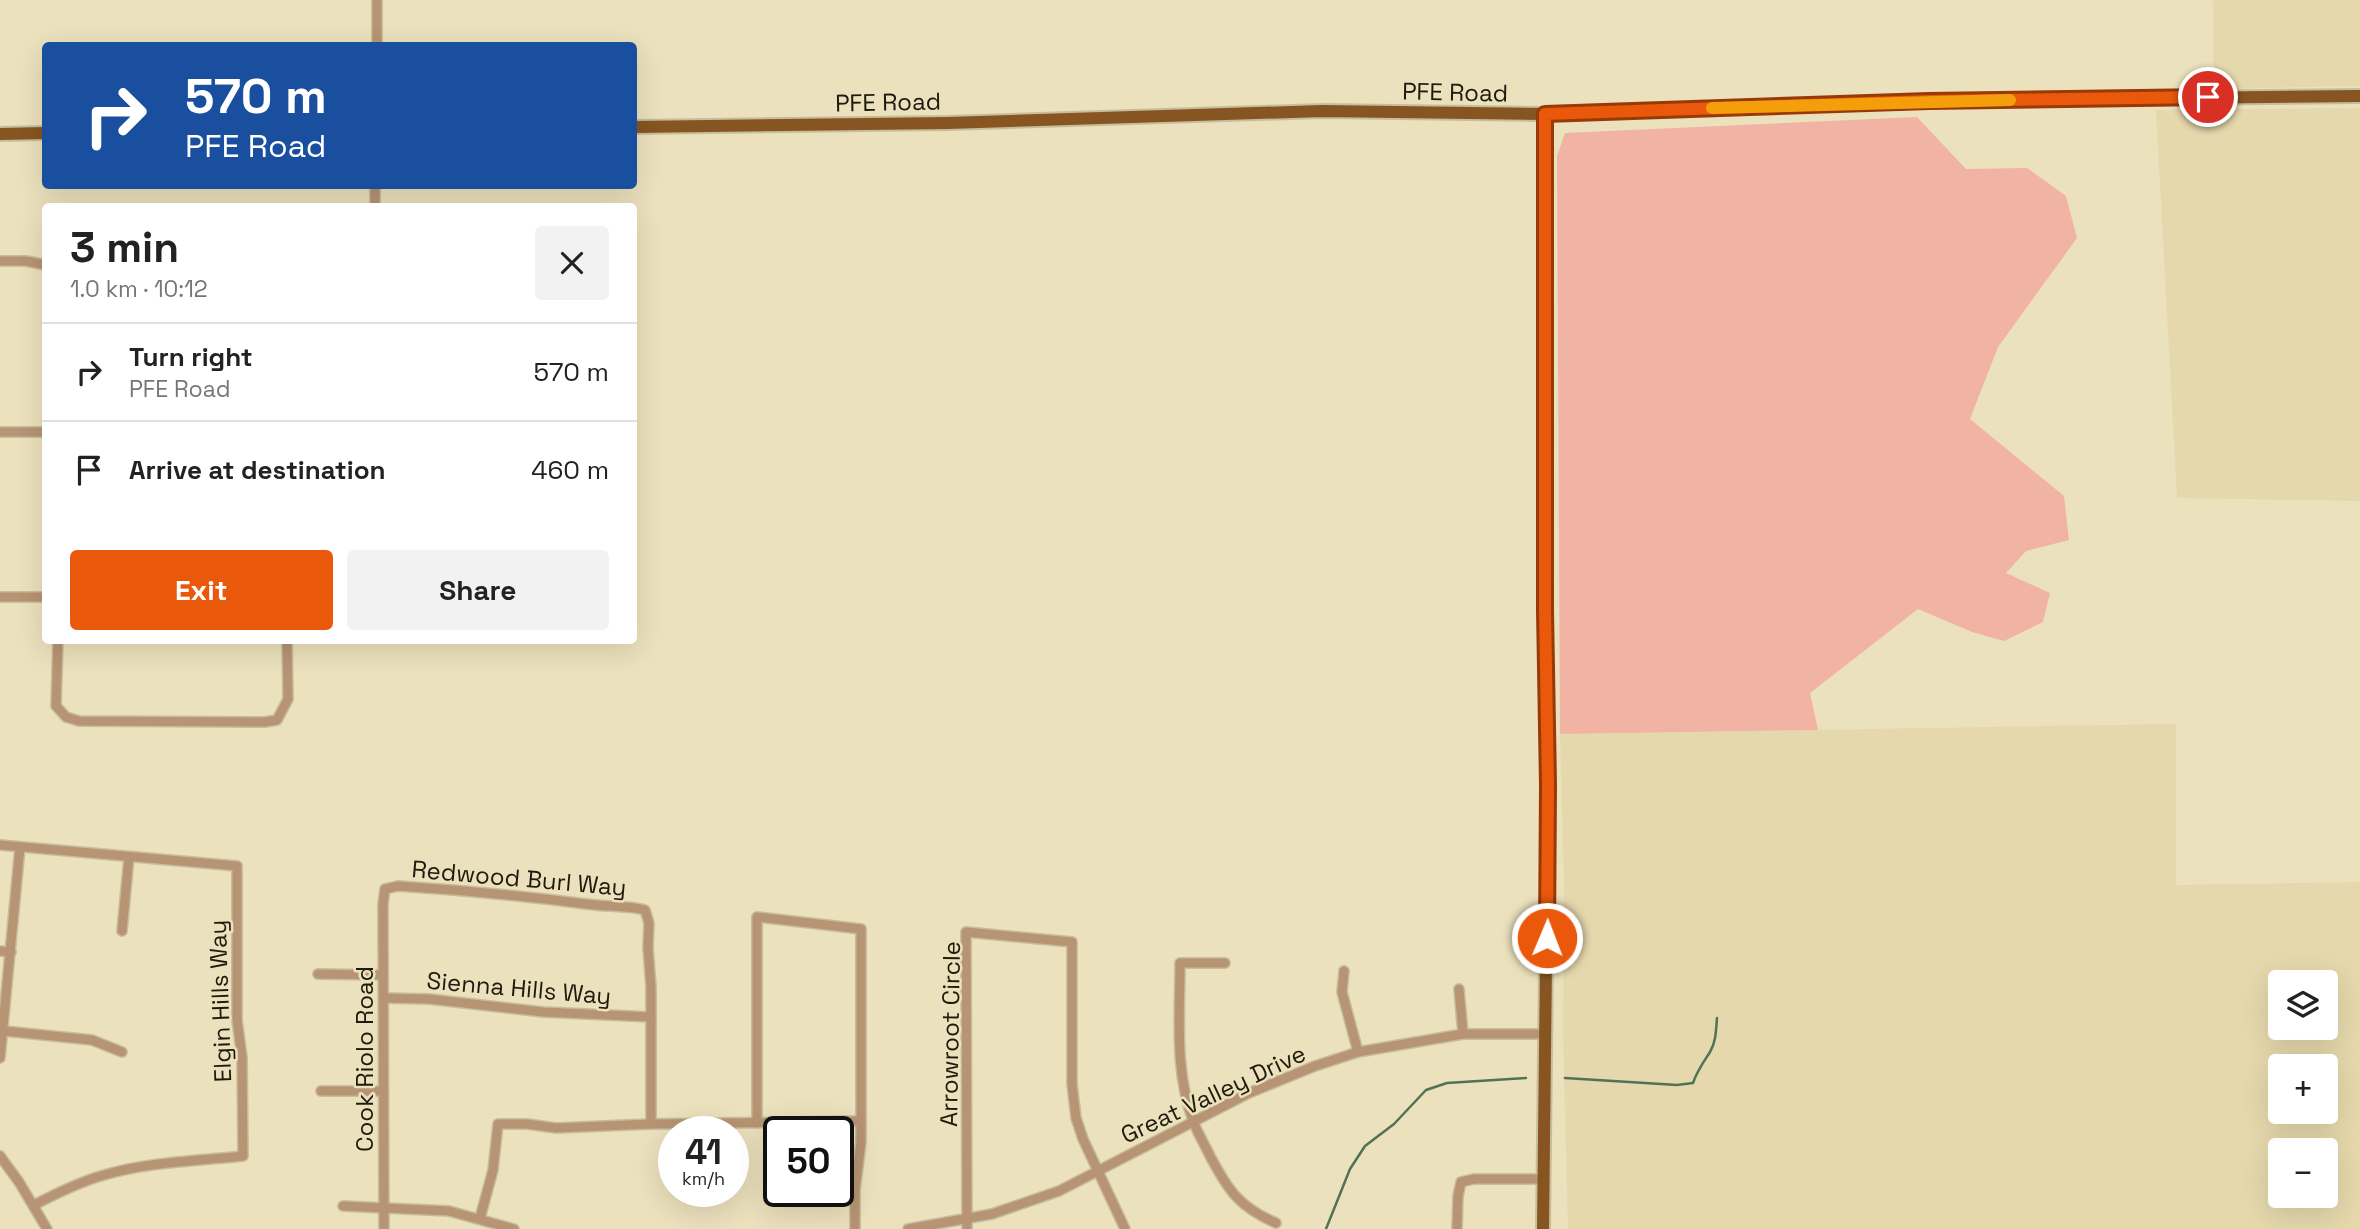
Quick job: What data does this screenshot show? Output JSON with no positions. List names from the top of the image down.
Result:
{
  "streets": {
    "main road": ["PFE Road"],
    "street": [
      "Redwood Burl Way",
      "Sienna Hills Way",
      "Elgin Hills Way",
      "Arrowroot Circle",
      "Cook Riolo Road",
      "Great Valley Drive"
    ]
  },
  "crossings": [
    ["Redwood Burl Way", "Sienna Hills Way"],
    ["Redwood Burl Way", "Cook Riolo Road"],
    ["Sienna Hills Way", "Cook Riolo Road"],
    ["Arrowroot Circle", "Great Valley Drive"]
  ],
  "page": {
    "turn": ["570 m", "PFE Road"],
    "heading": ["3 min", "1.0 km · 10:12"],
    "list": [
      {
        "name": "Turn right",
        "note": "PFE Road",
        "value": "570 m"
      },
      {
        "name": "Arrive at destination",
        "value": "460 m"
      }
    ],
    "buttons": ["Exit", "Share"],
    "map_buttons": ["+", "−"],
    "speed": "41 km/h",
    "limit": "50"
  }
}
